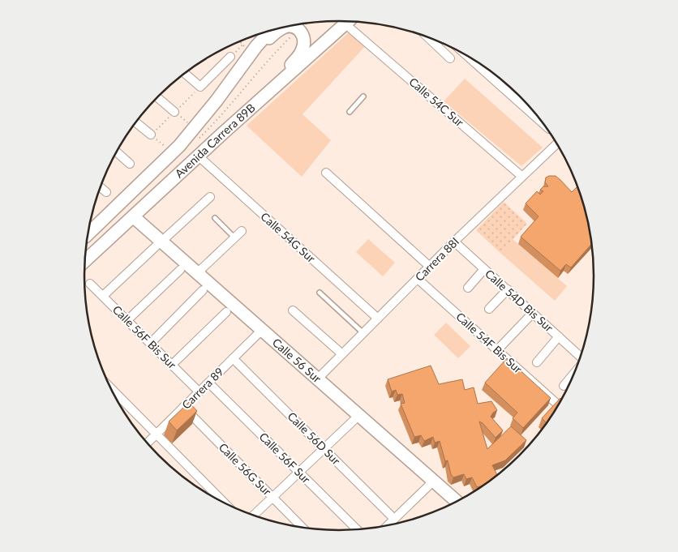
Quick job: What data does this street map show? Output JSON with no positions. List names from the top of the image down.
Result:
{
  "streets": {
    "main road": ["Avenida Carrera 89B", "Calle 56 Sur"],
    "street": [
      "Calle 54C Sur",
      "Calle 54G Sur",
      "Carrera 88I",
      "Calle 54D Bis Sur",
      "Calle 56F Bis Sur",
      "Calle 54F Bis Sur",
      "Carrera 89",
      "Calle 56D Sur",
      "Calle 56F Sur",
      "Calle 56G Sur"
    ]
  },
  "crossings": [
    ["Calle 54C Sur", "Avenida Carrera 89B"],
    ["Calle 54C Sur", "Carrera 88I"],
    ["Avenida Carrera 89B", "Calle 54G Sur"],
    ["Avenida Carrera 89B", "Calle 56 Sur"],
    ["Calle 54G Sur", "Carrera 88I"],
    ["Carrera 88I", "Calle 54D Bis Sur"],
    ["Carrera 88I", "Calle 54F Bis Sur"],
    ["Carrera 88I", "Calle 56 Sur"],
    ["Calle 56F Bis Sur", "Carrera 89"],
    ["Calle 56 Sur", "Carrera 89"],
    ["Carrera 89", "Calle 56D Sur"],
    ["Carrera 89", "Calle 56F Sur"],
    ["Carrera 89", "Calle 56G Sur"]
  ]
}
